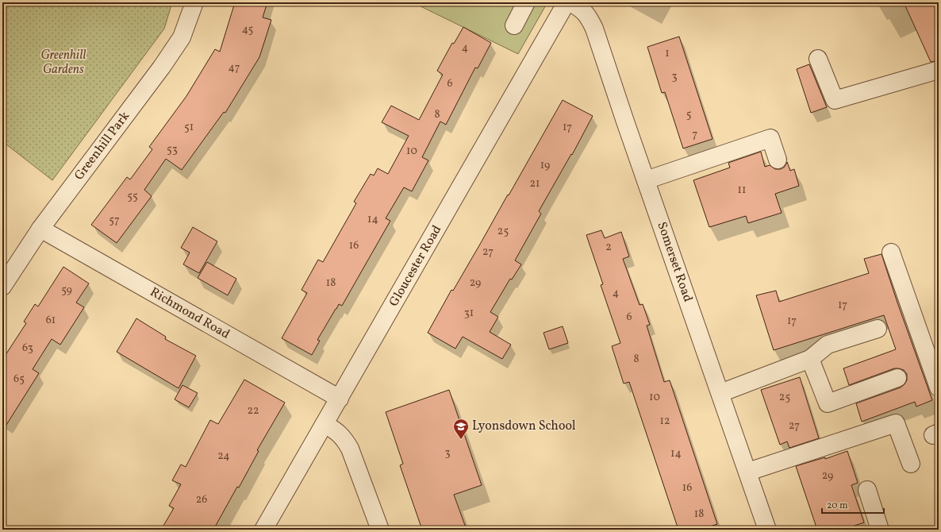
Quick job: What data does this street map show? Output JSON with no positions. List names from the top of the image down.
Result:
{
  "streets": {
    "street": [
      "Greenhill Park",
      "Somerset Road",
      "Gloucester Road",
      "Richmond Road"
    ]
  },
  "crossings": [
    ["Greenhill Park", "Richmond Road"],
    ["Gloucester Road", "Richmond Road"]
  ],
  "parks": ["Greenhill Gardens"],
  "places": {
    "school or university": ["Lyonsdown School"]
  },
  "house_numbers": [
    "45",
    "4",
    "1",
    "47",
    "3",
    "6",
    "8",
    "5",
    "51",
    "17",
    "7",
    "53",
    "10",
    "19",
    "21",
    "11",
    "55",
    "14",
    "57",
    "25",
    "16",
    "2",
    "27",
    "18",
    "29",
    "59",
    "4",
    "17",
    "31",
    "6",
    "61",
    "17",
    "63",
    "8",
    "65",
    "10",
    "25",
    "22",
    "12",
    "27",
    "3",
    "14",
    "24",
    "29",
    "16",
    "26",
    "18"
  ],
  "scale_bar": "20 m"
}
